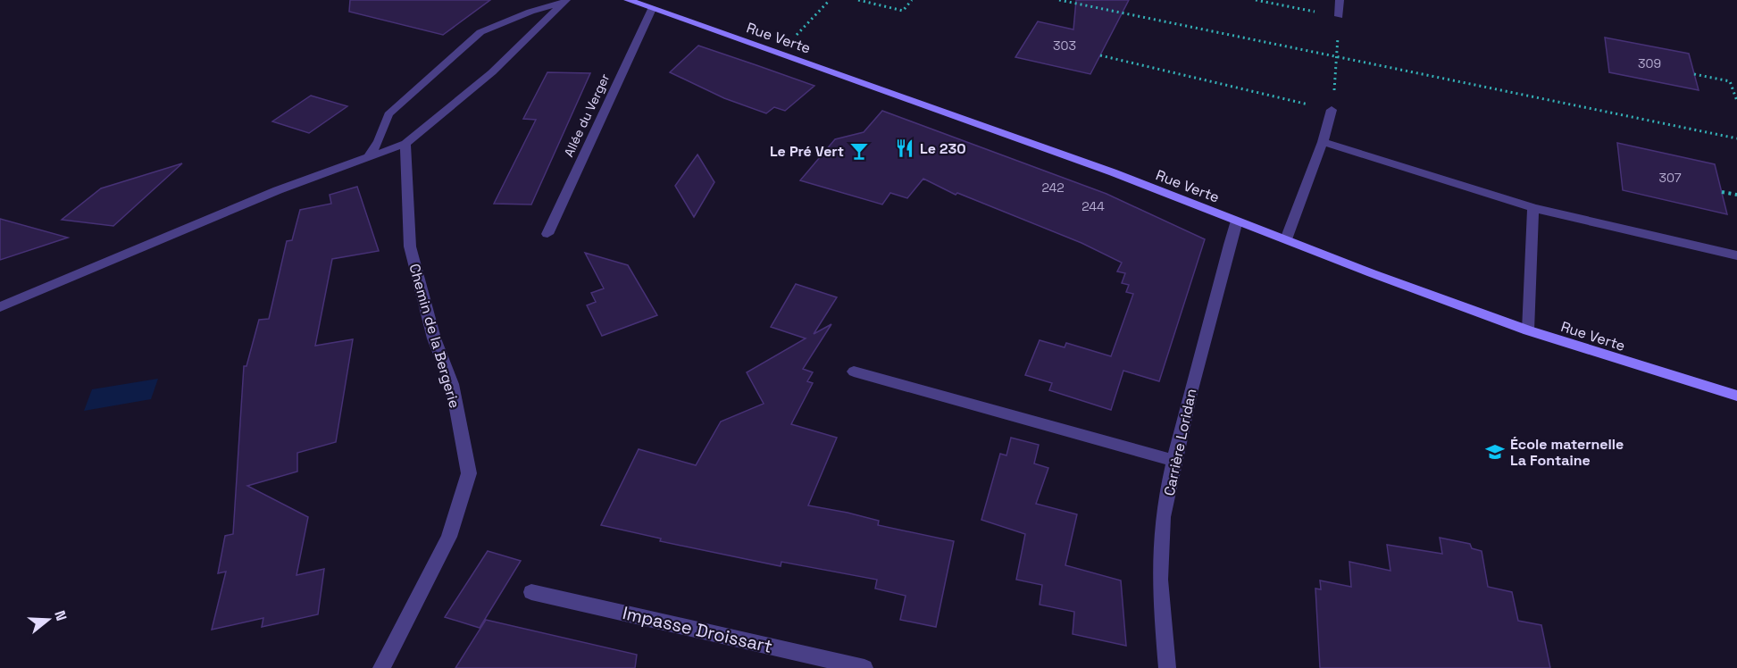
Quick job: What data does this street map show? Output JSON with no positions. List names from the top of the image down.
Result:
{
  "streets": {
    "street": [
      "Rue Verte",
      "Allée du Verger",
      "Chemin de la Bergerie",
      "Carrière Loridan",
      "Impasse Droissart"
    ]
  },
  "crossings": [
    ["Rue Verte", "Allée du Verger"],
    ["Rue Verte", "Carrière Loridan"]
  ],
  "places": {
    "restaurant": ["Le 230"],
    "bar": ["Le Pré Vert"],
    "school or university": ["École maternelle La Fontaine"]
  },
  "house_numbers": [
    "303",
    "309",
    "307",
    "242",
    "244"
  ],
  "north": "right"
}
